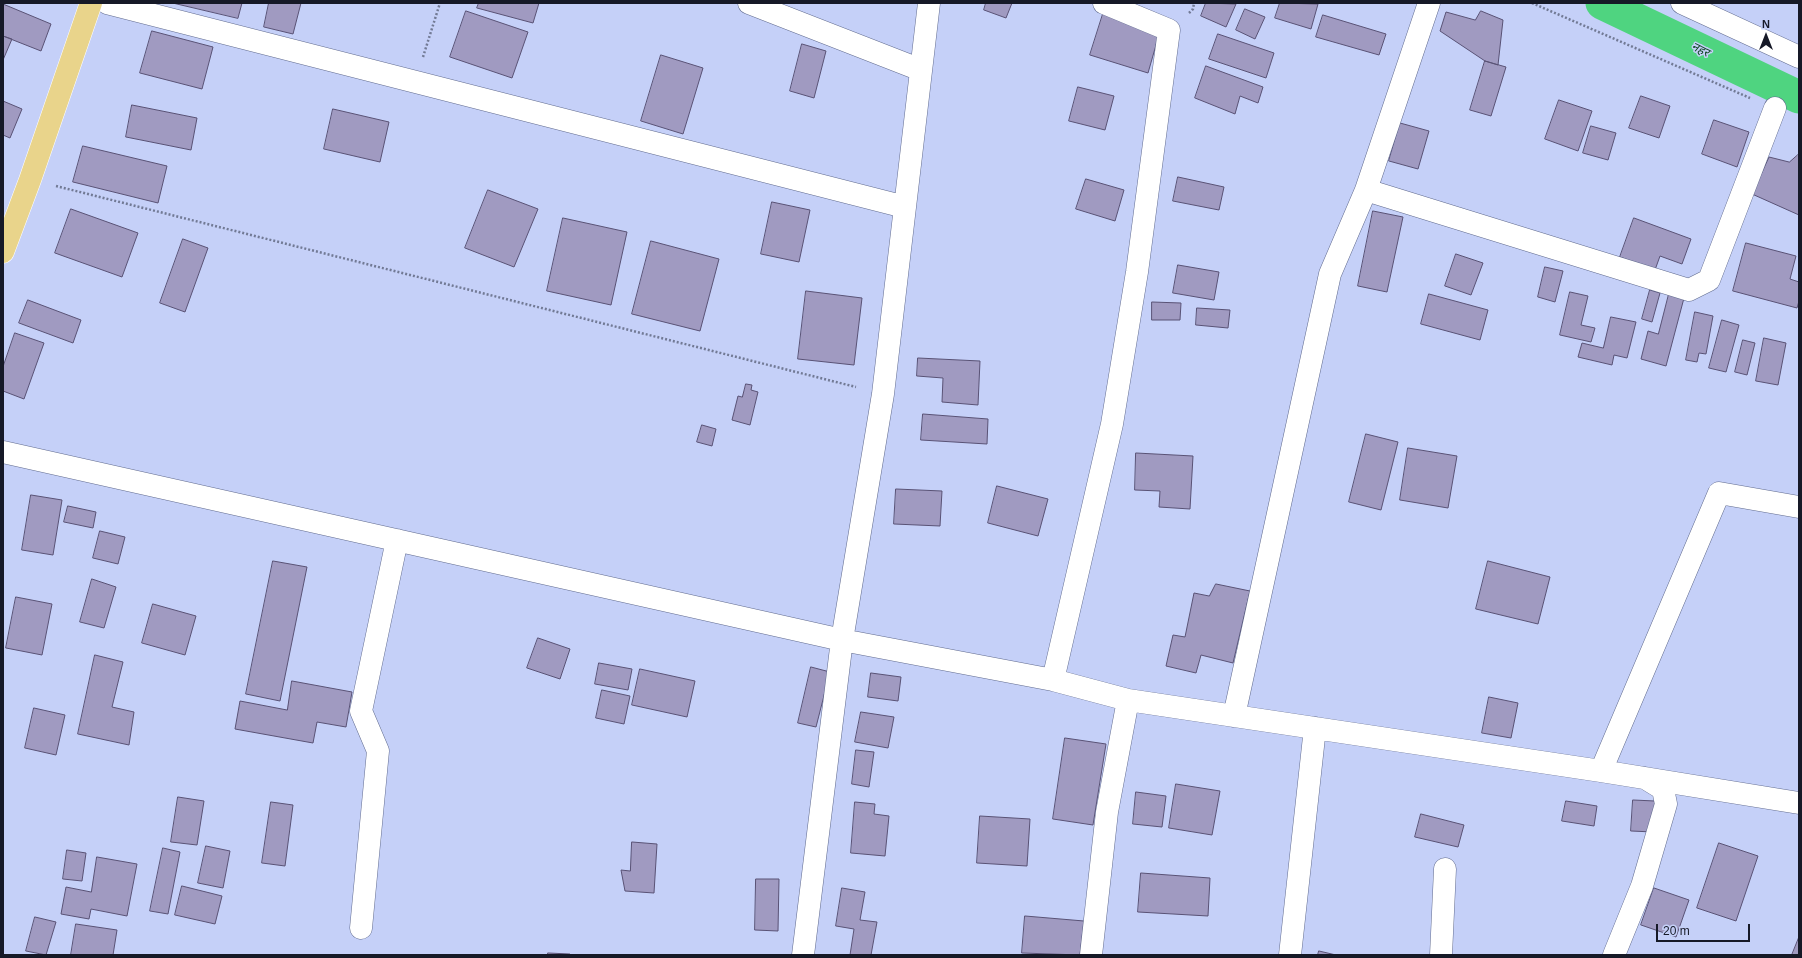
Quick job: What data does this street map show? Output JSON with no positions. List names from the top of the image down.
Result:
{
  "water": ["नहर"],
  "scale_bar": "20 m",
  "north": "top"
}
